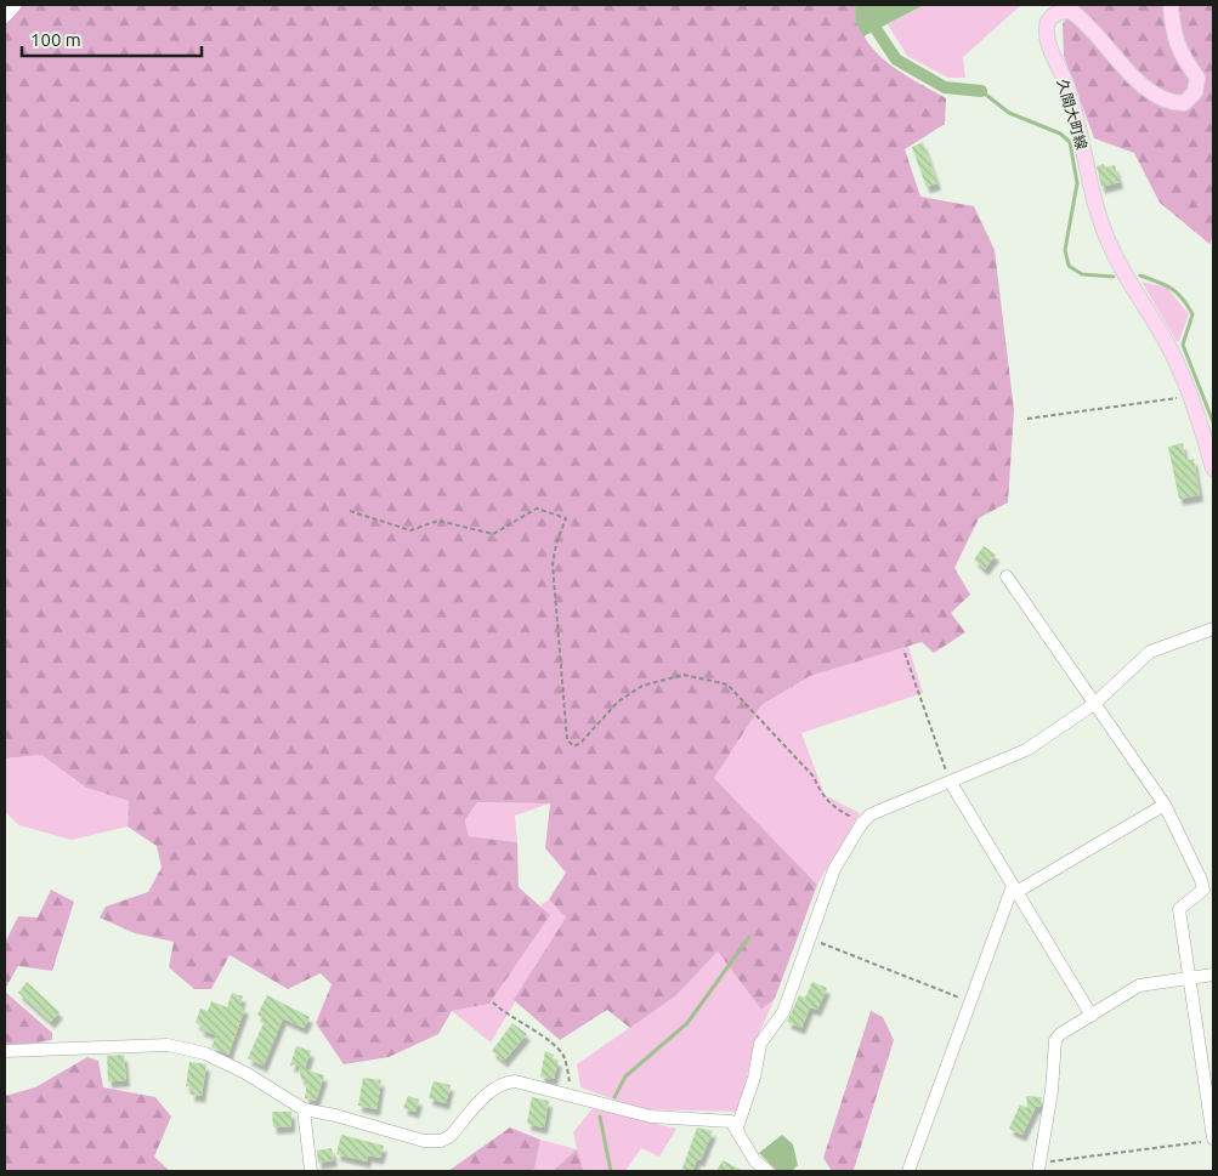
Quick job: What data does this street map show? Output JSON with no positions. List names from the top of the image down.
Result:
{
  "streets": {
    "main road": ["久間大町線"]
  },
  "scale_bar": "100 m"
}
